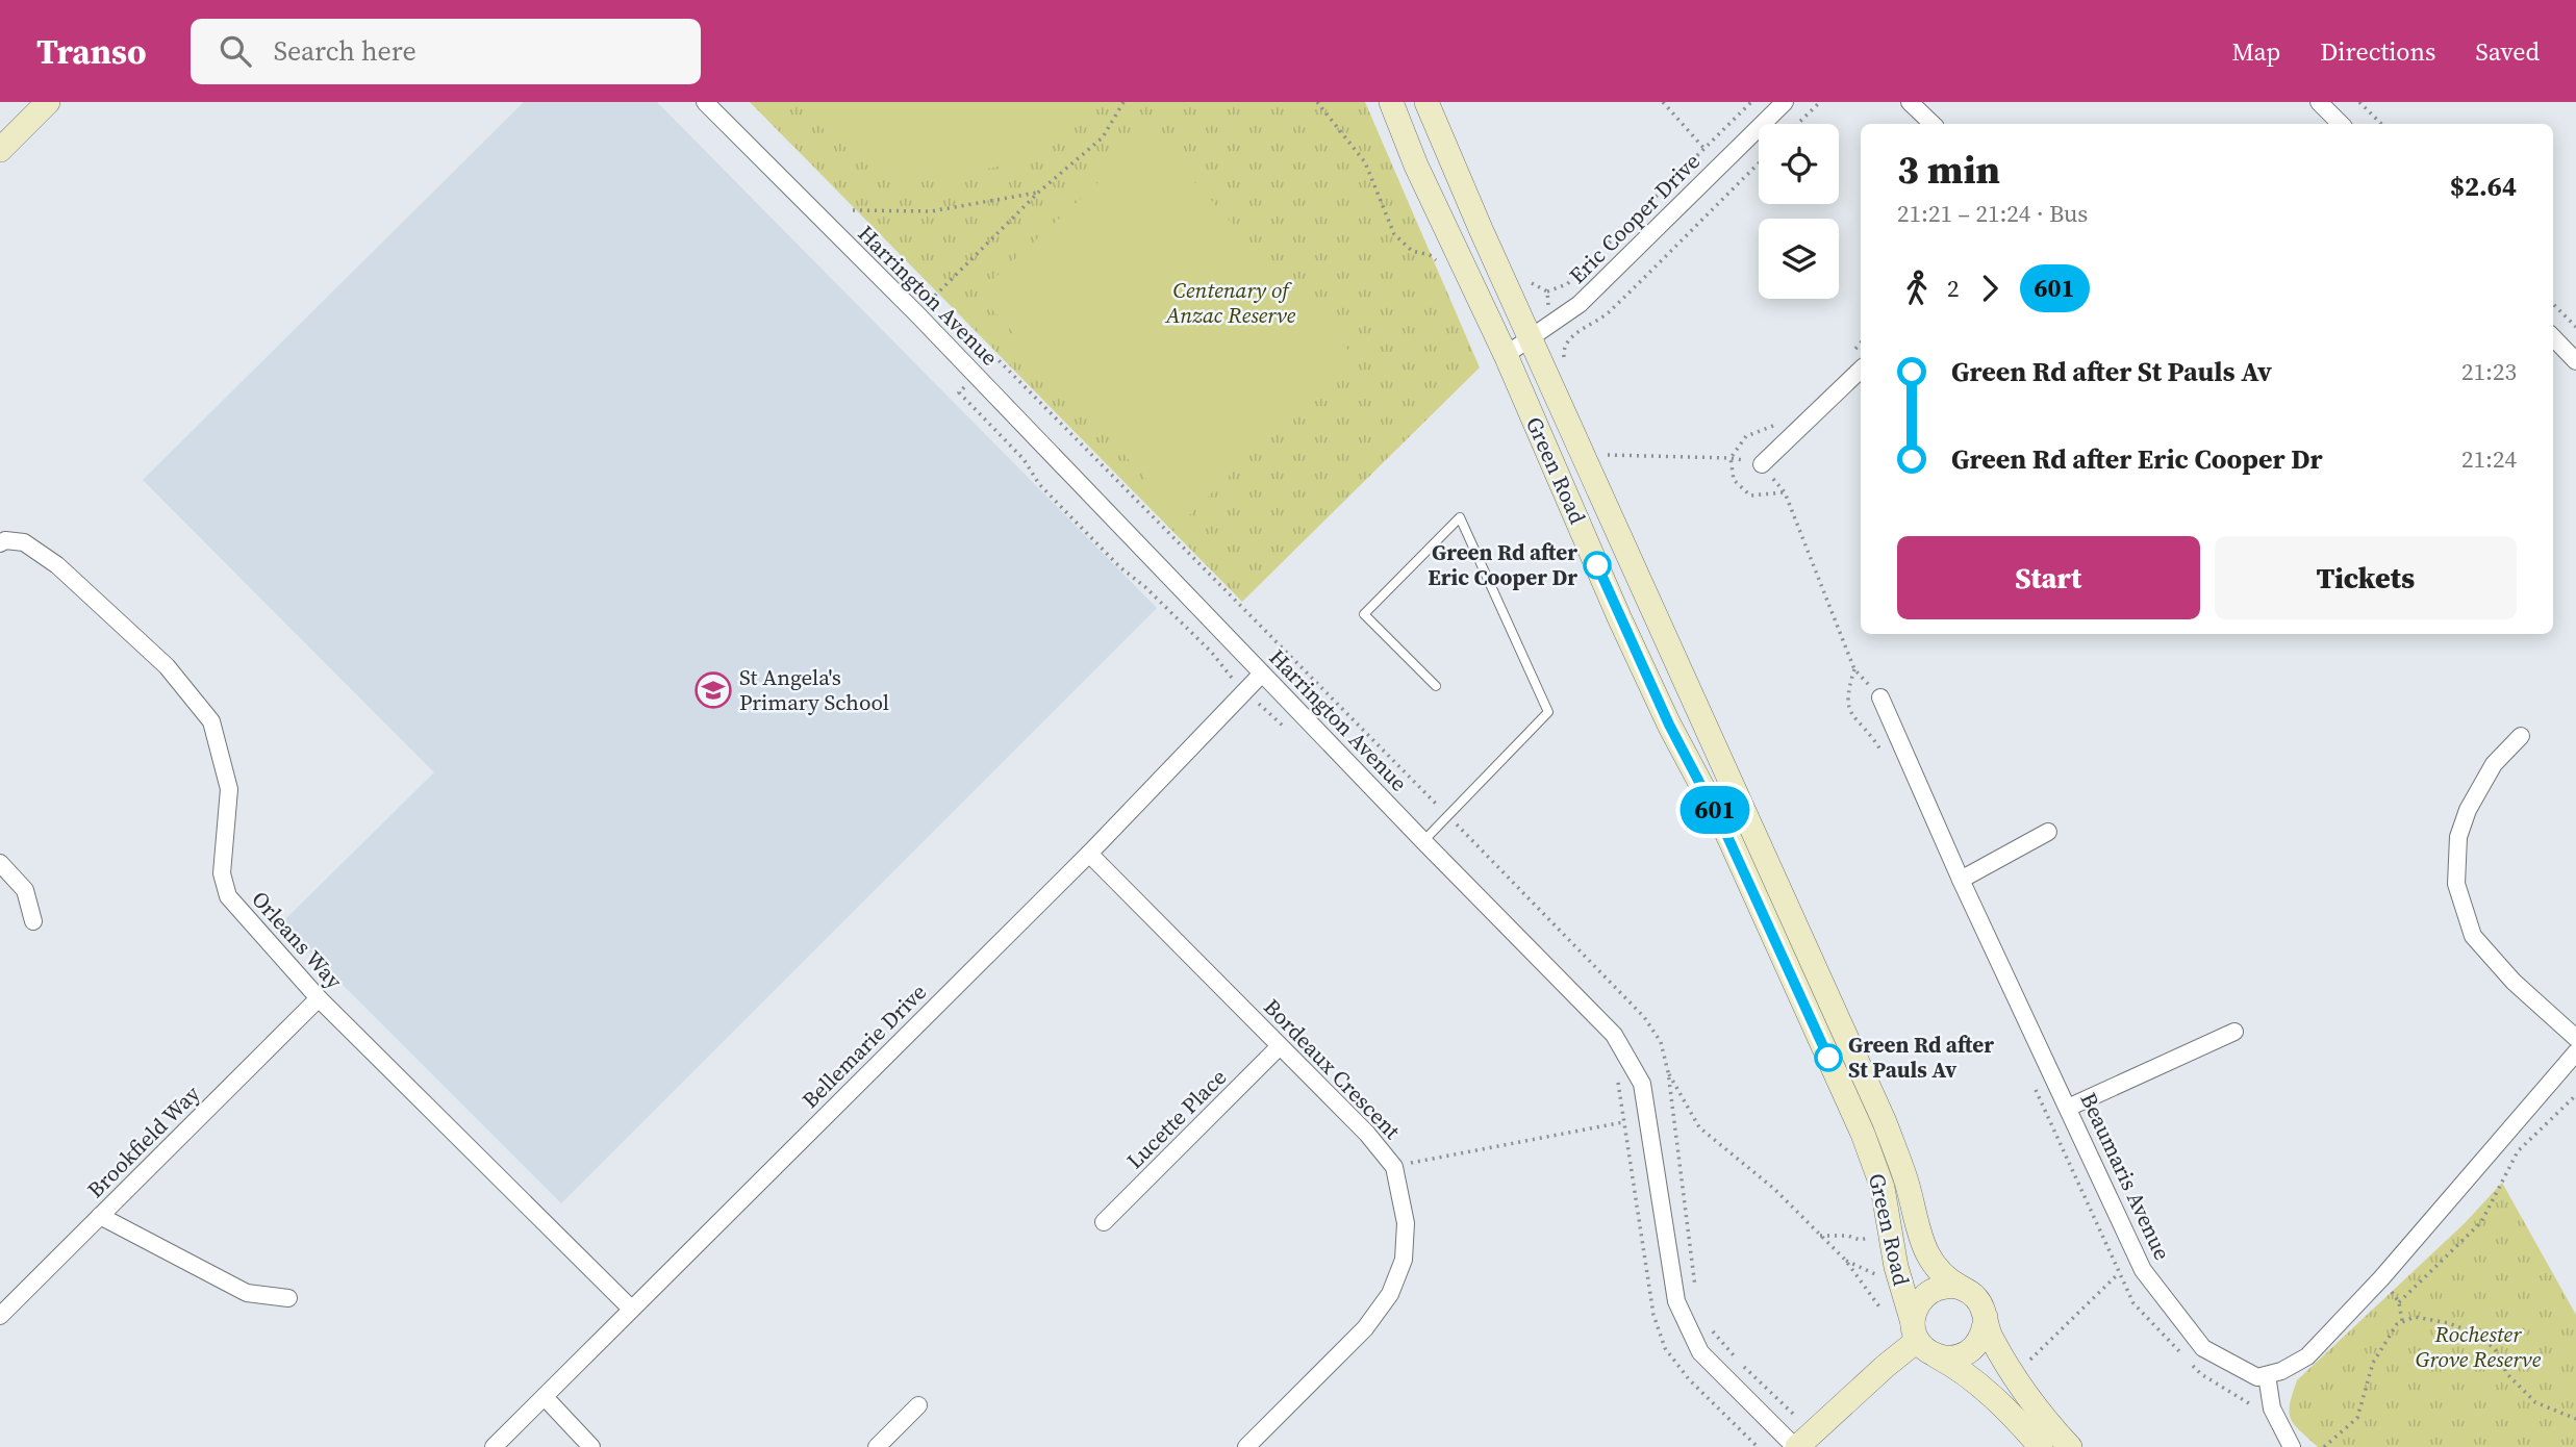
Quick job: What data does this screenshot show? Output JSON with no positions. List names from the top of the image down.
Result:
{
  "streets": {
    "main road": ["Green Road"],
    "street": [
      "Eric Cooper Drive",
      "Harrington Avenue",
      "Orleans Way",
      "Bellemarie Drive",
      "Bordeaux Crescent",
      "Lucette Place",
      "Brookfield Way",
      "Beaumaris Avenue"
    ]
  },
  "crossings": [
    ["Eric Cooper Drive", "Green Road"],
    ["Harrington Avenue", "Bellemarie Drive"],
    ["Orleans Way", "Bellemarie Drive"],
    ["Orleans Way", "Brookfield Way"],
    ["Bellemarie Drive", "Bordeaux Crescent"],
    ["Bordeaux Crescent", "Lucette Place"]
  ],
  "parks": ["Centenary of Anzac Reserve", "Rochester Grove Reserve"],
  "places": {
    "other": ["Green Rd after Eric Cooper Dr", "Green Rd after St Pauls Av"],
    "school or university": ["St Angela's Primary School"]
  },
  "lines": ["bus line 601"],
  "page": {
    "header": "Transo",
    "search": "Search here",
    "nav": ["Map", "Directions", "Saved"],
    "on_map": "601",
    "heading": ["3 min", "21:21 – 21:24 · Bus", "$2.64"],
    "legs": ["2", "601"],
    "list": [
      {
        "name": "Green Rd after St Pauls Av",
        "value": "21:23"
      },
      {
        "name": "Green Rd after Eric Cooper Dr",
        "value": "21:24"
      }
    ],
    "buttons": ["Start", "Tickets"]
  }
}
